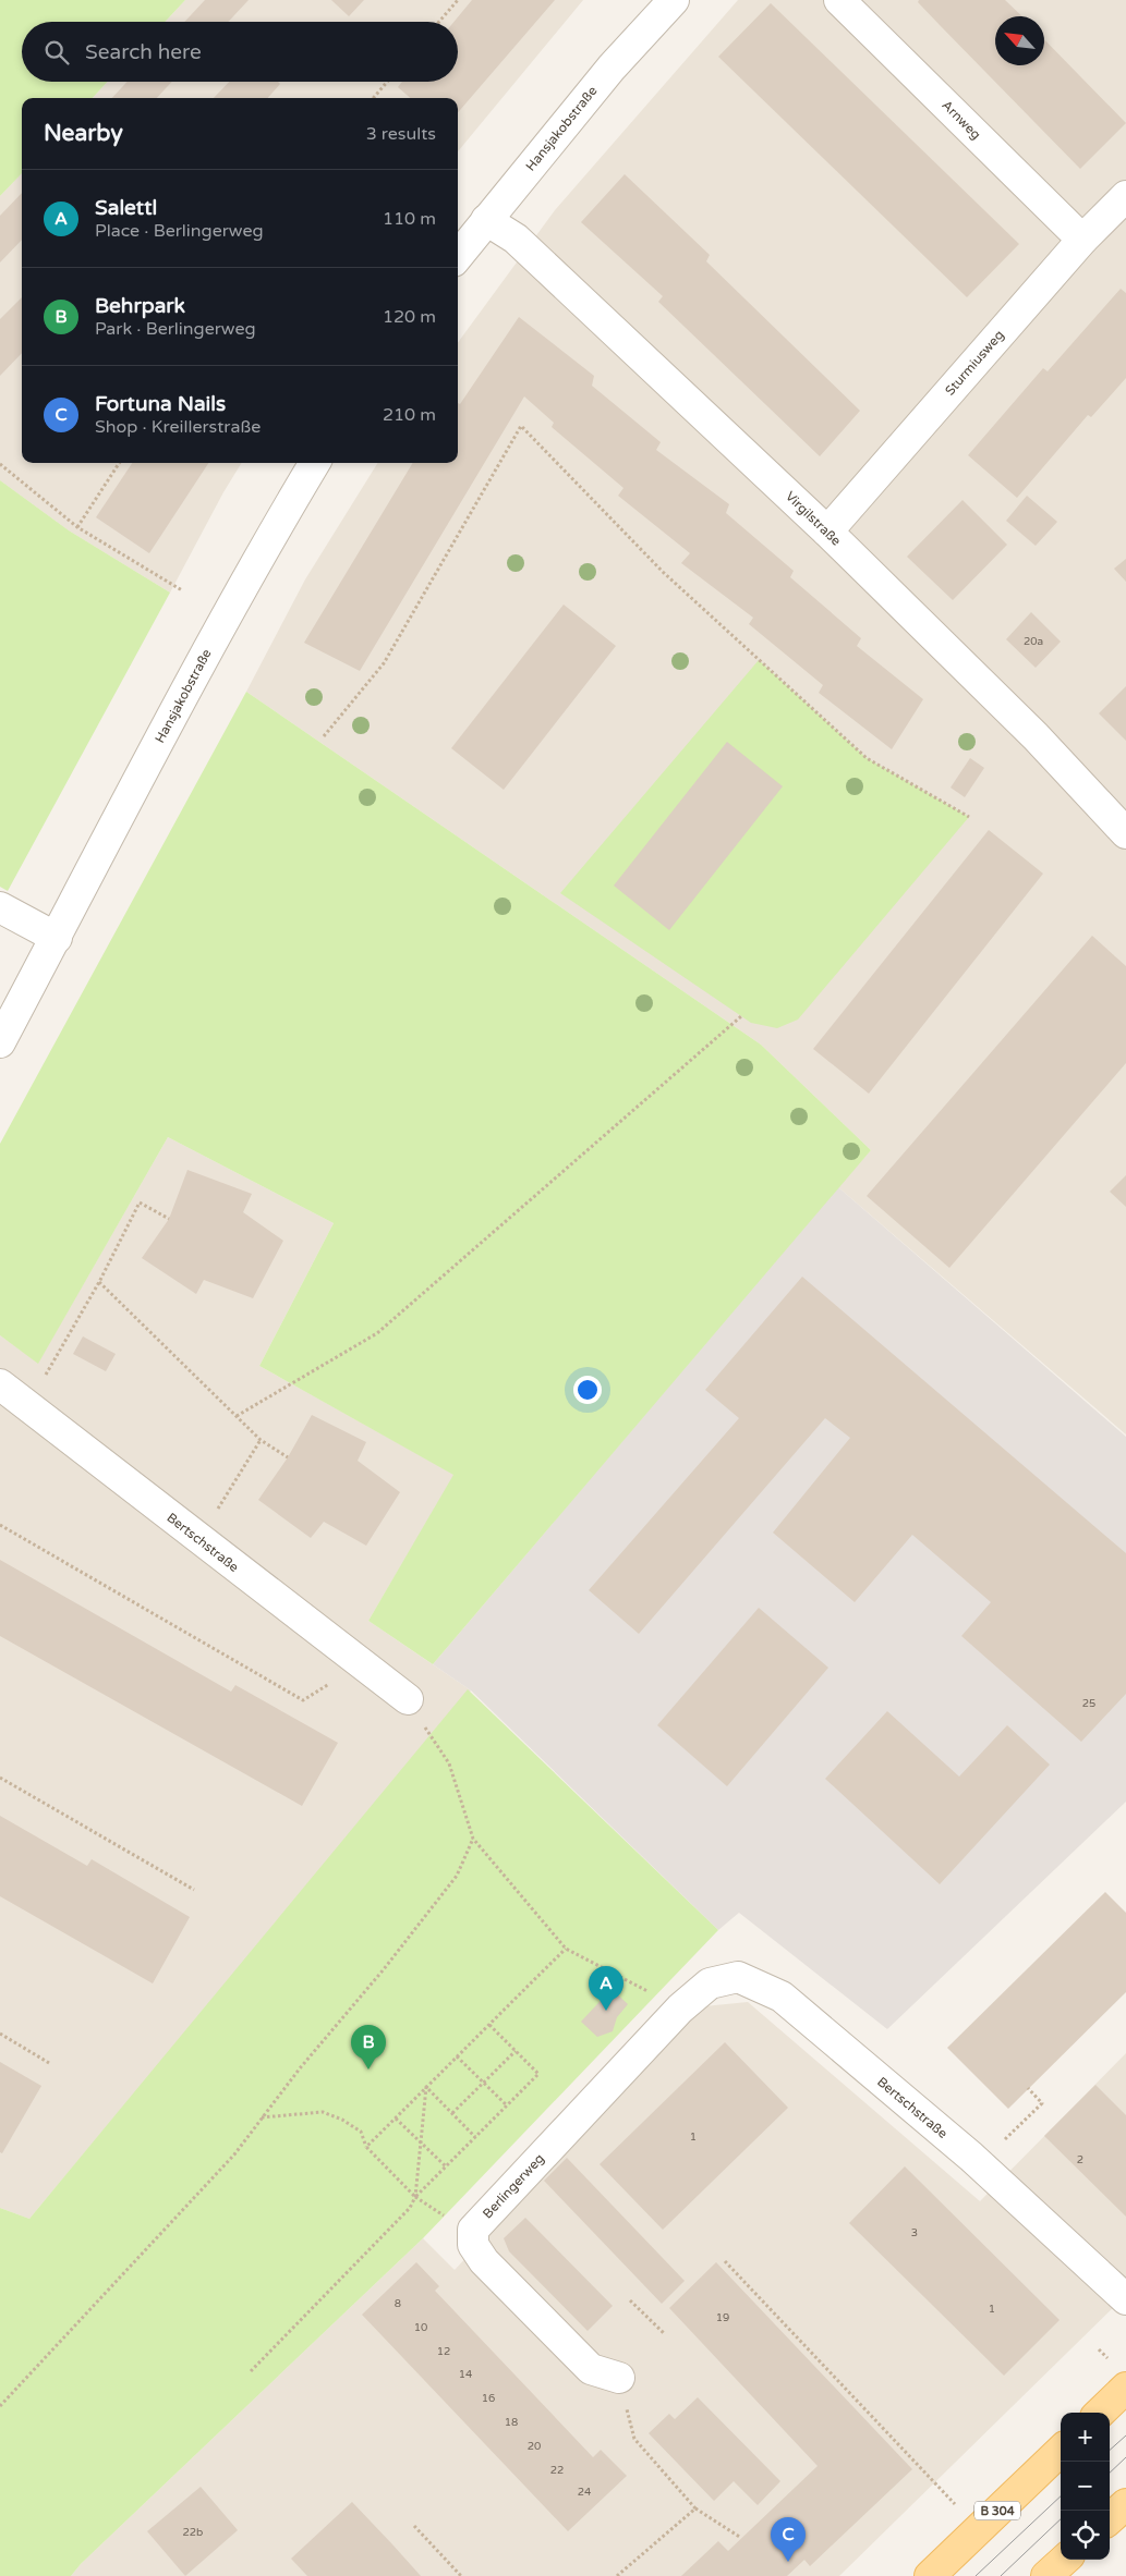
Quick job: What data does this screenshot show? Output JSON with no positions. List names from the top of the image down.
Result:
{
  "streets": {
    "main road": ["B 304"],
    "street": [
      "Arnweg",
      "Hansjakobstraße",
      "Sturmiusweg",
      "Virgilstraße",
      "Bertschstraße",
      "Berlingerweg"
    ]
  },
  "crossings": [
    ["Arnweg", "Sturmiusweg"],
    ["Hansjakobstraße", "Virgilstraße"],
    ["Sturmiusweg", "Virgilstraße"],
    ["Bertschstraße", "Berlingerweg"]
  ],
  "house_numbers": [
    "20a",
    "25",
    "1",
    "2",
    "3",
    "8",
    "1",
    "19",
    "10",
    "12",
    "14",
    "16",
    "18",
    "20",
    "22",
    "24",
    "22b"
  ],
  "north": "top left",
  "page": {
    "search": "Search here",
    "heading": ["Nearby", "3 results"],
    "list": [
      {
        "mark": "A",
        "name": "Salettl",
        "note": "Place · Berlingerweg",
        "value": "110 m"
      },
      {
        "mark": "B",
        "name": "Behrpark",
        "note": "Park · Berlingerweg",
        "value": "120 m"
      },
      {
        "mark": "C",
        "name": "Fortuna Nails",
        "note": "Shop · Kreillerstraße",
        "value": "210 m"
      }
    ],
    "pins": ["A", "B", "C"],
    "map_buttons": ["+", "−"]
  }
}
